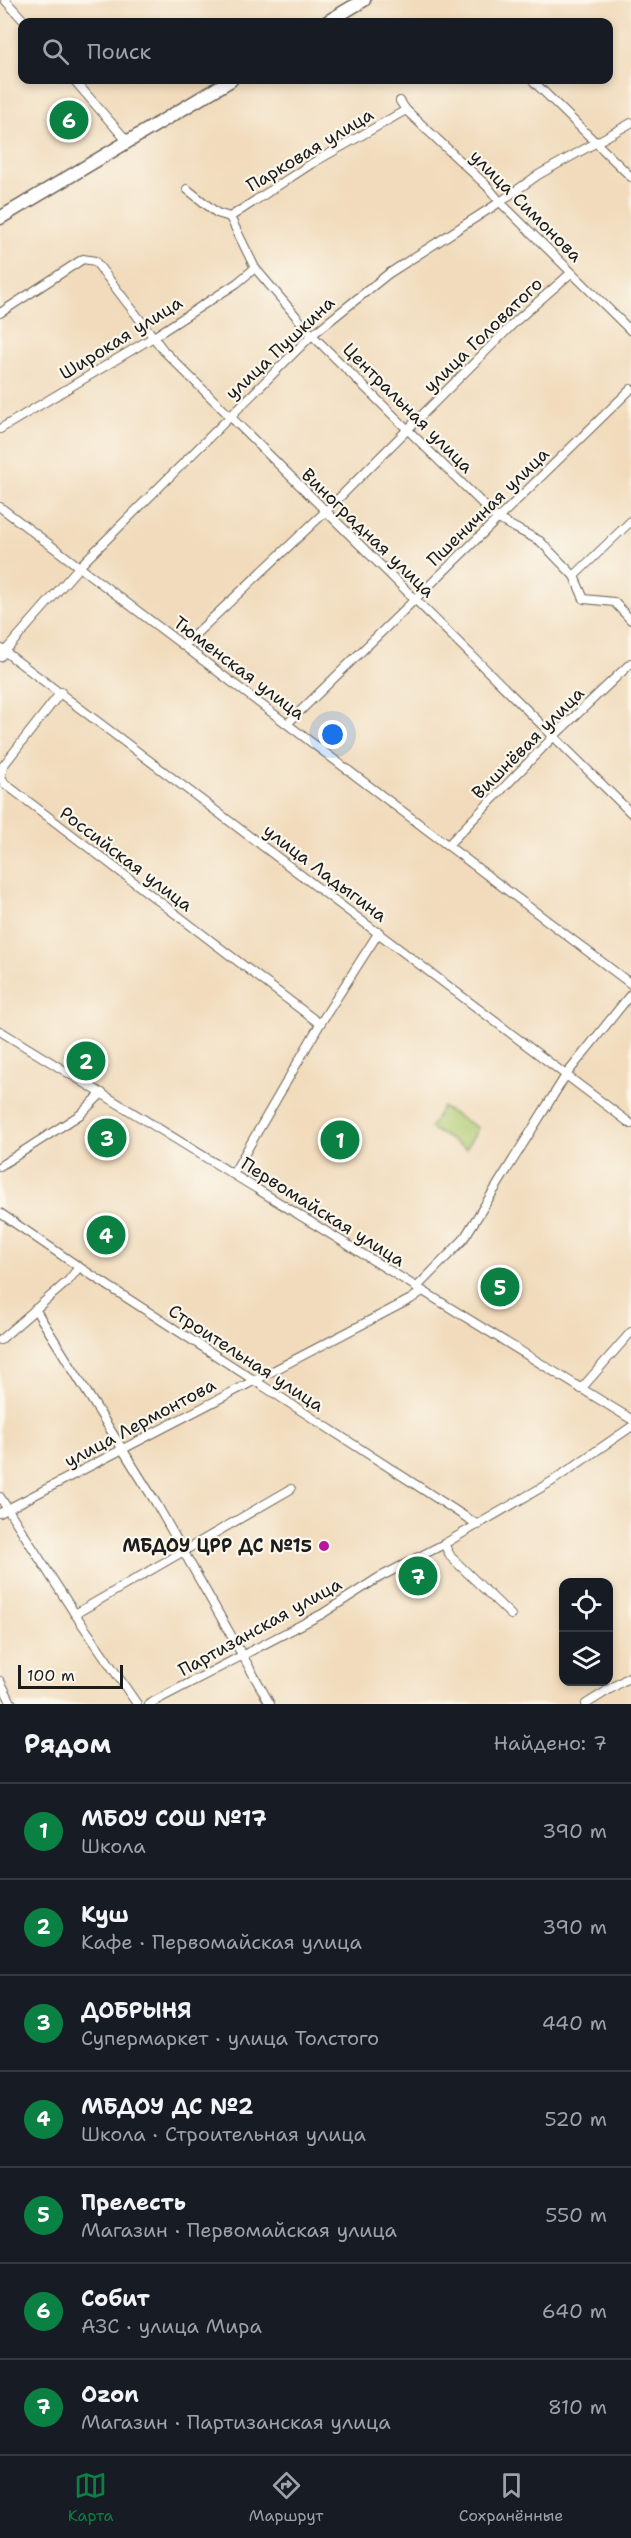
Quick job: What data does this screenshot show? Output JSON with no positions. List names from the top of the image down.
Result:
{
  "streets": {
    "street": [
      "Парковая улица",
      "улица Симонова",
      "улица Головатого",
      "Широкая улица",
      "улица Пушкина",
      "Центральная улица",
      "Пшеничная улица",
      "Виноградная улица",
      "Тюменская улица",
      "Вишнёвая улица",
      "Российская улица",
      "улица Ладыгина",
      "Первомайская улица",
      "Строительная улица",
      "улица Лермонтова",
      "Партизанская улица"
    ]
  },
  "crossings": [
    ["Парковая улица", "улица Симонова"],
    ["Парковая улица", "Центральная улица"],
    ["улица Симонова", "улица Головатого"],
    ["улица Симонова", "улица Пушкина"],
    ["улица Головатого", "Центральная улица"],
    ["улица Головатого", "Виноградная улица"],
    ["улица Головатого", "Тюменская улица"],
    ["Широкая улица", "Центральная улица"],
    ["Широкая улица", "Виноградная улица"],
    ["улица Пушкина", "Центральная улица"],
    ["улица Пушкина", "Виноградная улица"],
    ["улица Пушкина", "Тюменская улица"],
    ["улица Пушкина", "улица Ладыгина"],
    ["Центральная улица", "Пшеничная улица"],
    ["Пшеничная улица", "Виноградная улица"],
    ["Пшеничная улица", "Тюменская улица"],
    ["Виноградная улица", "Вишнёвая улица"],
    ["Тюменская улица", "Вишнёвая улица"],
    ["Российская улица", "улица Ладыгина"],
    ["улица Ладыгина", "улица Лермонтова"],
    ["Первомайская улица", "улица Лермонтова"],
    ["Строительная улица", "улица Лермонтова"],
    ["Строительная улица", "Партизанская улица"]
  ],
  "places": ["МБДОУ ЦРР ДС №15"],
  "scale_bar": "100 m",
  "page": {
    "search": "Поиск",
    "pins": [
      "6",
      "2",
      "3",
      "1",
      "4",
      "5",
      "7"
    ],
    "scale": "100 m",
    "heading": ["Рядом", "Найдено: 7"],
    "list": [
      {
        "mark": "1",
        "name": "МБОУ СОШ №17",
        "note": "Школа",
        "value": "390 m"
      },
      {
        "mark": "2",
        "name": "Куш",
        "note": "Кафе · Первомайская улица",
        "value": "390 m"
      },
      {
        "mark": "3",
        "name": "ДОБРЫНЯ",
        "note": "Супермаркет · улица Толстого",
        "value": "440 m"
      },
      {
        "mark": "4",
        "name": "МБДОУ ДС №2",
        "note": "Школа · Строительная улица",
        "value": "520 m"
      },
      {
        "mark": "5",
        "name": "Прелесть",
        "note": "Магазин · Первомайская улица",
        "value": "550 m"
      },
      {
        "mark": "6",
        "name": "Собит",
        "note": "АЗС · улица Мира",
        "value": "640 m"
      },
      {
        "mark": "7",
        "name": "Ozon",
        "note": "Магазин · Партизанская улица",
        "value": "810 m"
      }
    ],
    "nav": ["Карта", "Маршрут", "Сохранённые"]
  }
}
